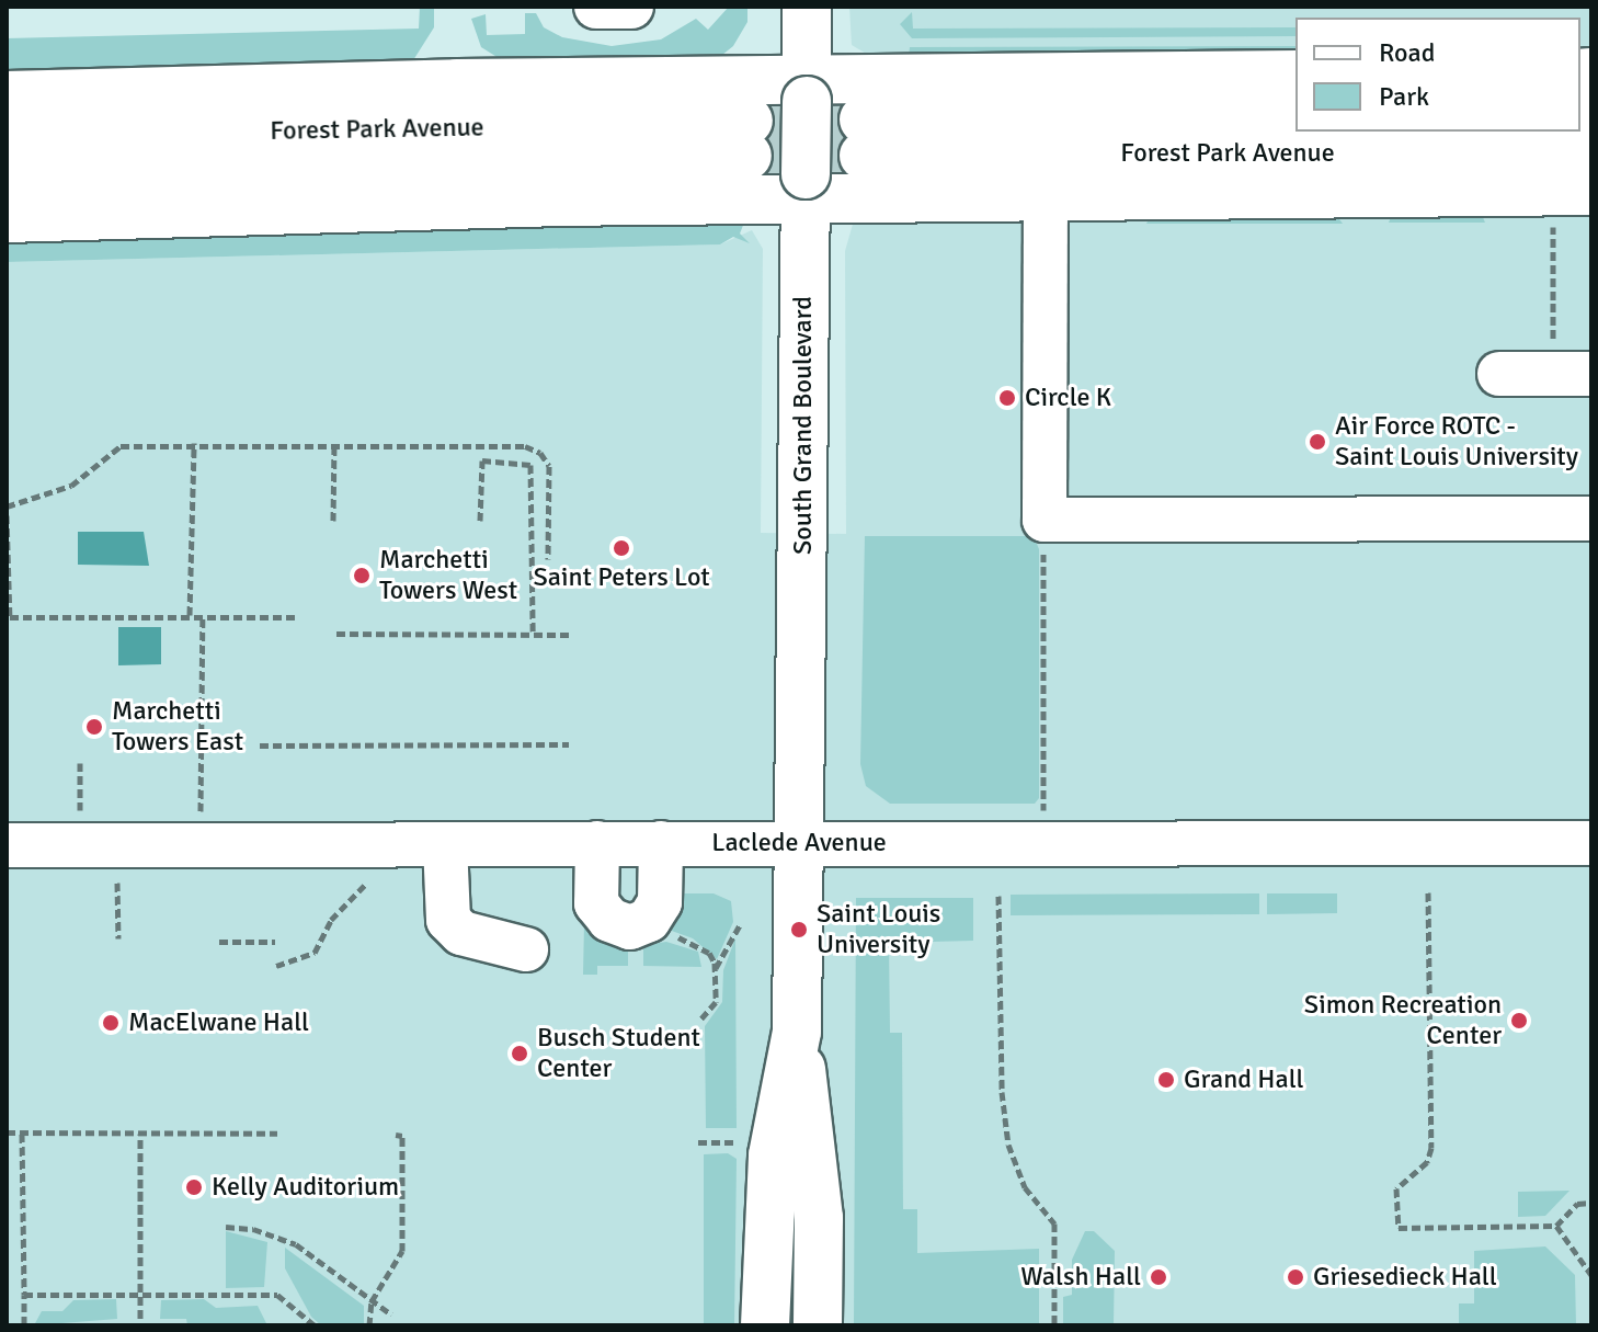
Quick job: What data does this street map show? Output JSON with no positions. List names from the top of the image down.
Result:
{
  "streets": {
    "main road": ["Forest Park Avenue", "South Grand Boulevard"],
    "street": ["Laclede Avenue"]
  },
  "crossings": [
    ["South Grand Boulevard", "Laclede Avenue"]
  ],
  "places": [
    "Circle K",
    "Air Force ROTC - Saint Louis University",
    "Saint Peters Lot",
    "Marchetti Towers West",
    "Marchetti Towers East",
    "Saint Louis University",
    "Simon Recreation Center",
    "MacElwane Hall",
    "Busch Student Center",
    "Grand Hall",
    "Kelly Auditorium",
    "Walsh Hall",
    "Griesedieck Hall"
  ],
  "legend": ["Road", "Park"]
}
